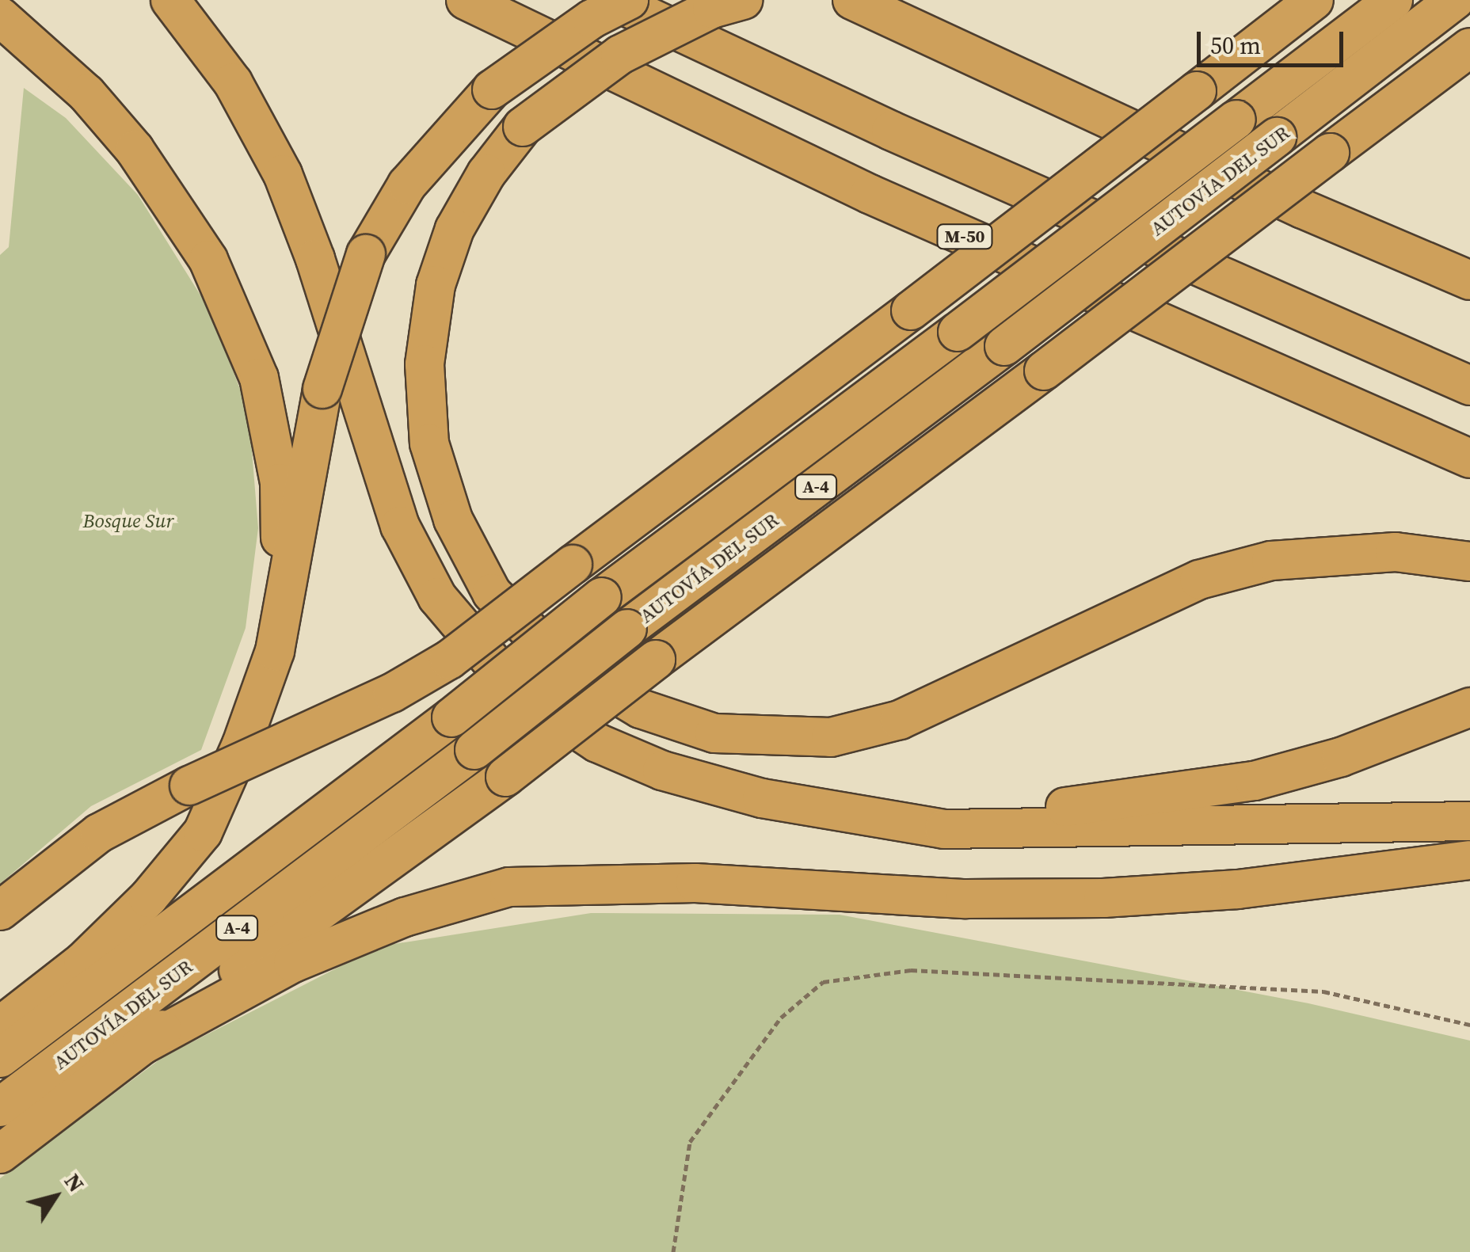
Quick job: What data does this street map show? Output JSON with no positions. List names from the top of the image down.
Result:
{
  "streets": {
    "highway": ["AUTOVÍA DEL SUR", "M-50", "A-4"]
  },
  "parks": ["Bosque Sur"],
  "scale_bar": "50 m",
  "north": "top right"
}
